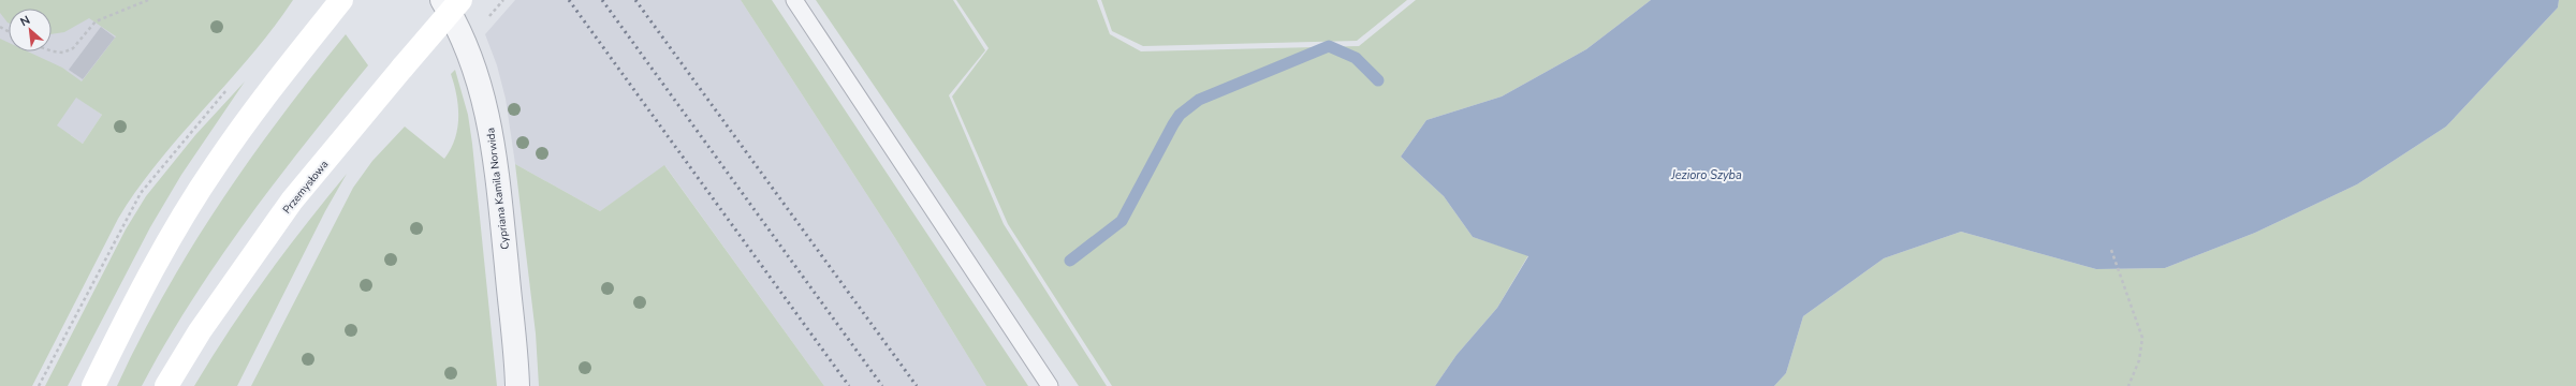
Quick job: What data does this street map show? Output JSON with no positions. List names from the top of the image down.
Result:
{
  "streets": {
    "main road": ["Przemysłowa"],
    "street": ["Cypriana Kamila Norwida"]
  },
  "water": ["Jezioro Szyba"],
  "north": "top left"
}
